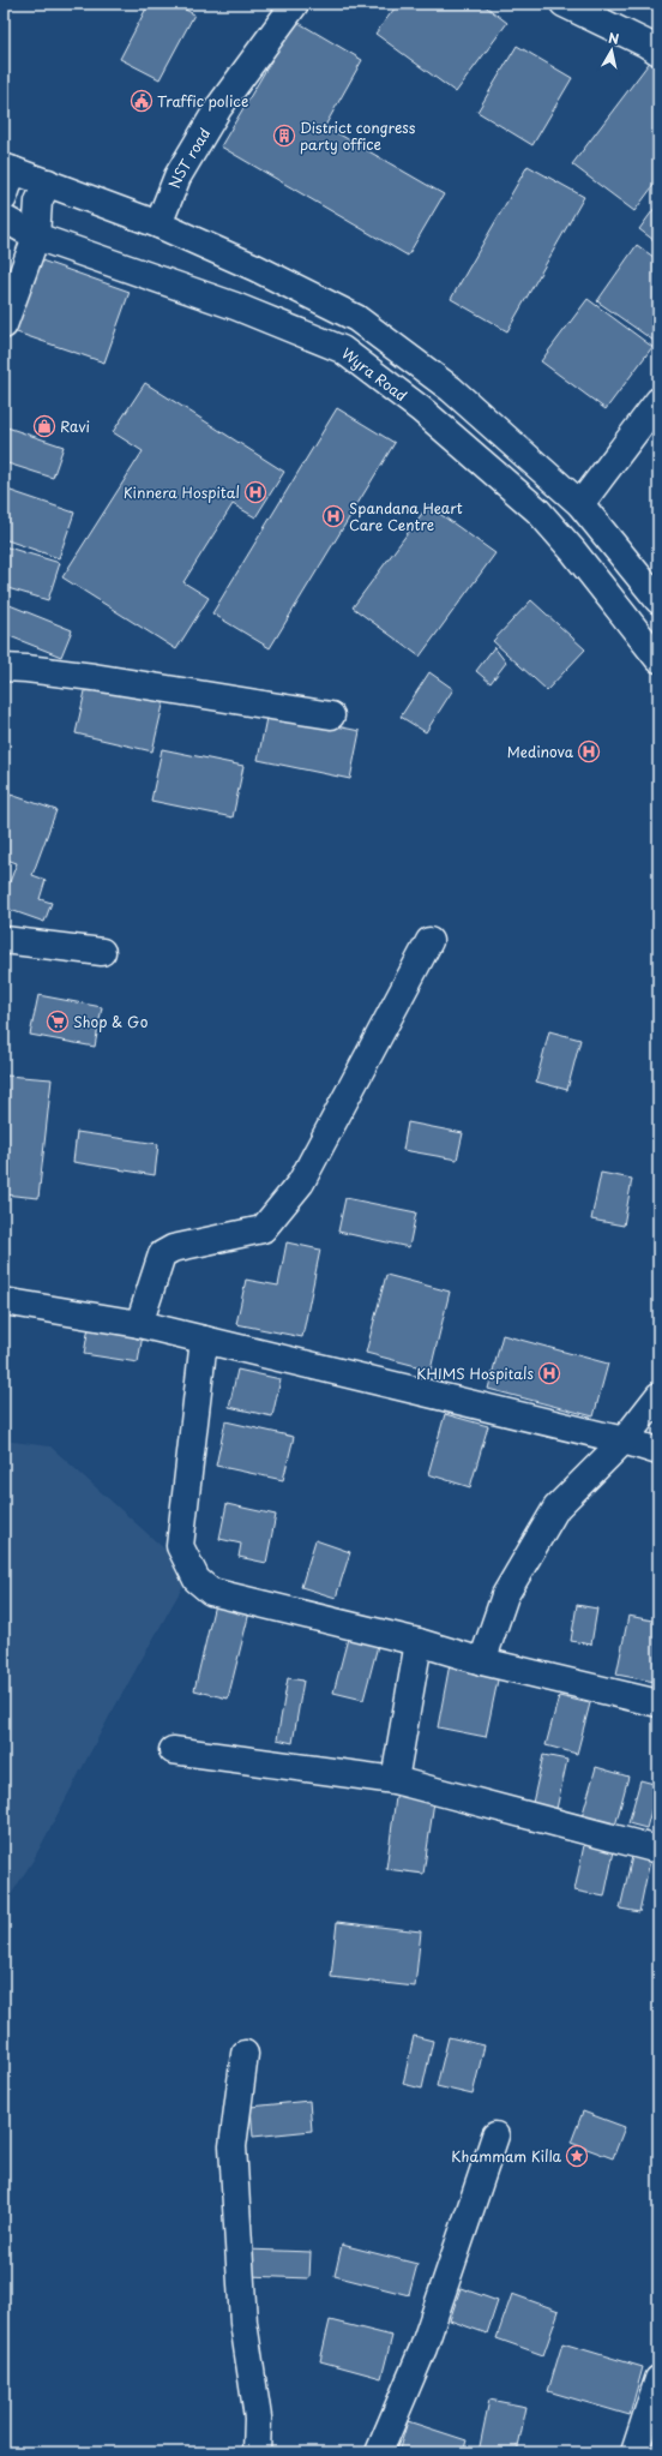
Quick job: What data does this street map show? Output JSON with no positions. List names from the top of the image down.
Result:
{
  "streets": {
    "street": ["NST road", "Wyra Road"]
  },
  "places": {
    "public building": ["Traffic police"],
    "building": ["District congress party office"],
    "shop": ["Ravi"],
    "hospital": [
      "Kinnera Hospital",
      "Spandana Heart Care Centre",
      "Medinova",
      "KHIMS Hospitals"
    ],
    "supermarket": ["Shop & Go"],
    "place": ["Khammam Killa"]
  },
  "north": "top"
}
